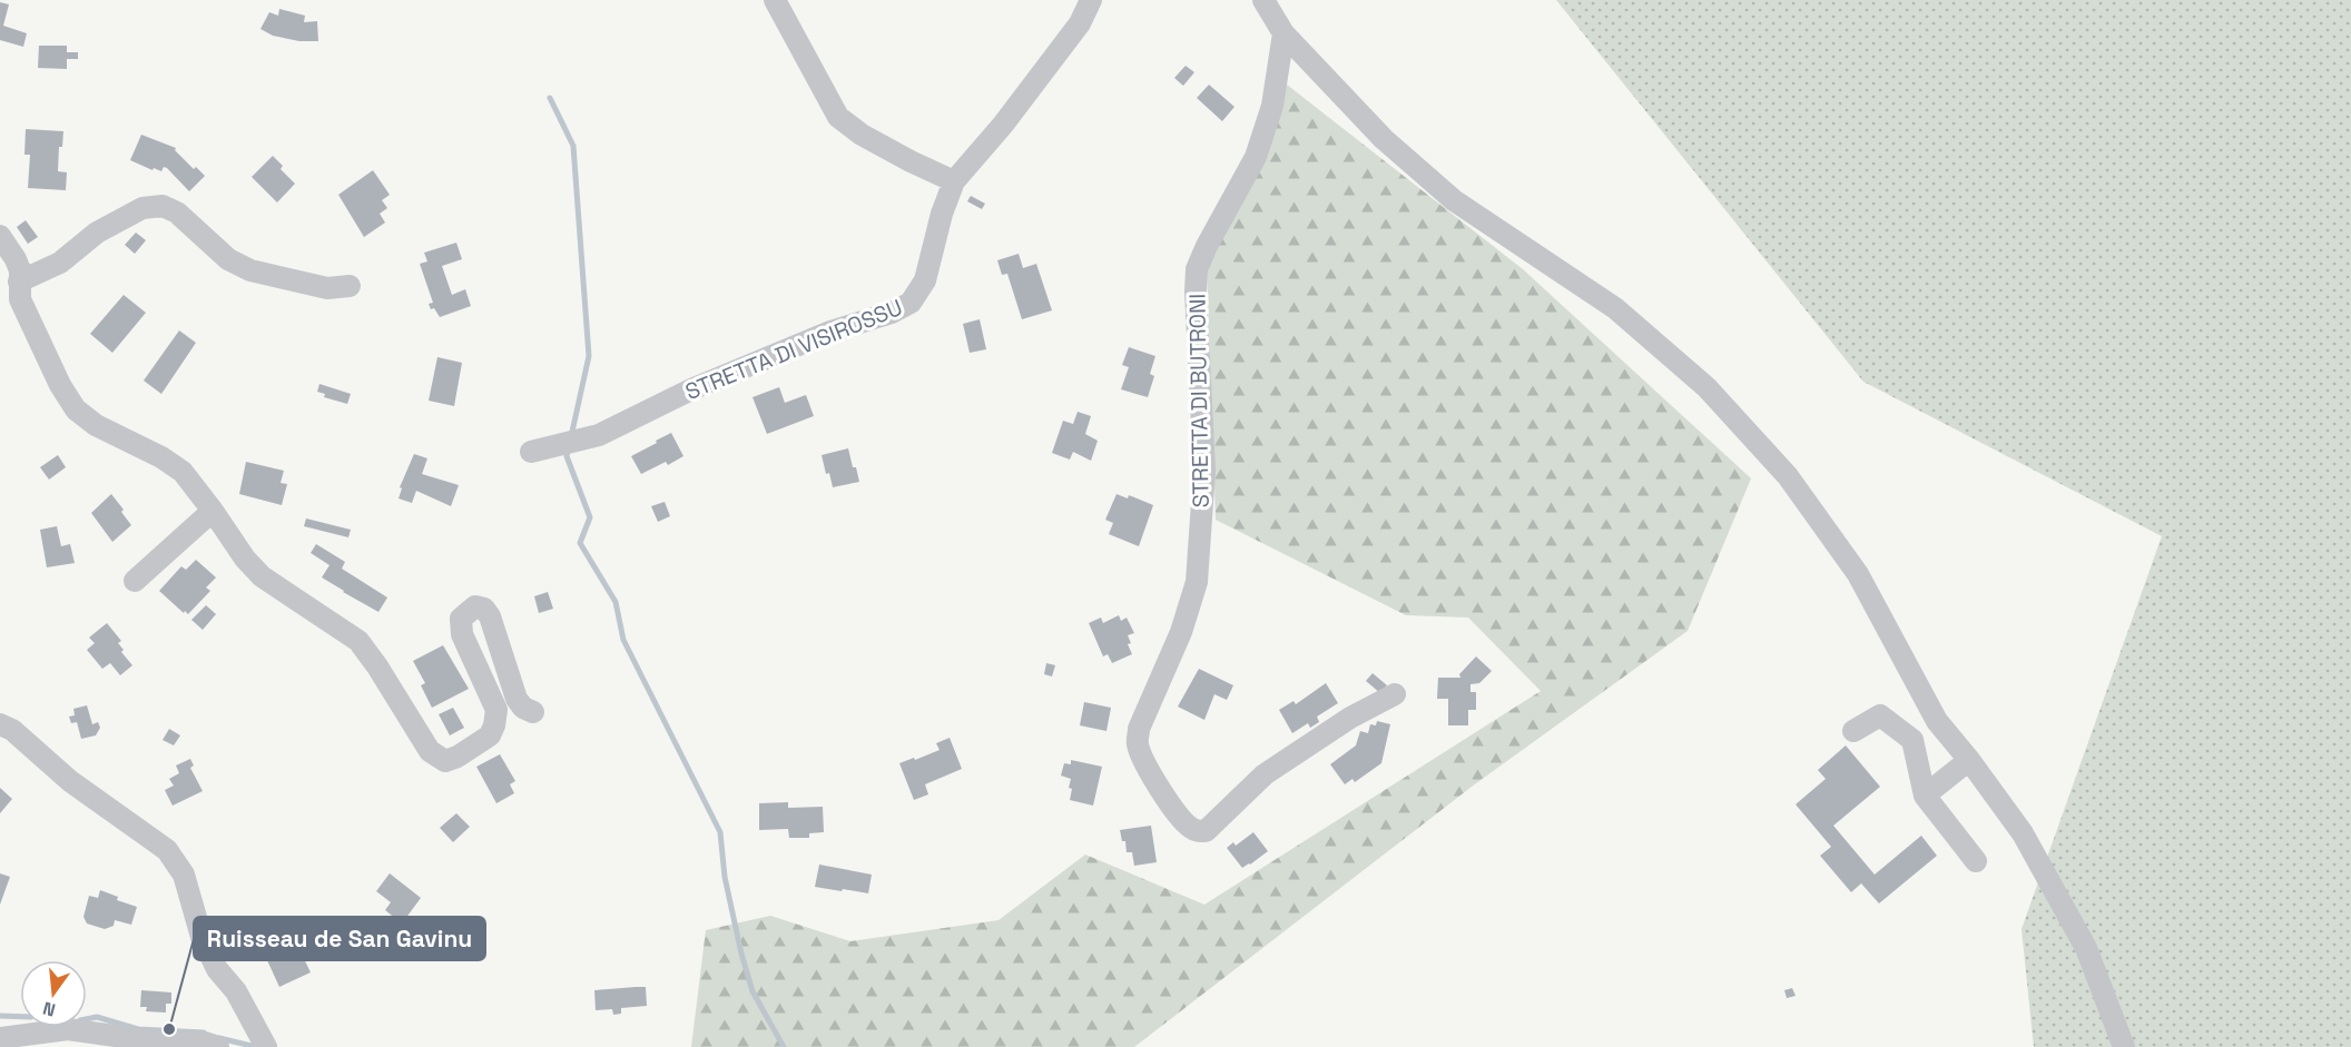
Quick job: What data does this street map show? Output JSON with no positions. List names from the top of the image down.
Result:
{
  "streets": {
    "street": ["STRETTA DI VISIROSSU", "STRETTA DI BUTRONI"]
  },
  "places": ["Ruisseau de San Gavinu"],
  "north": "bottom"
}
